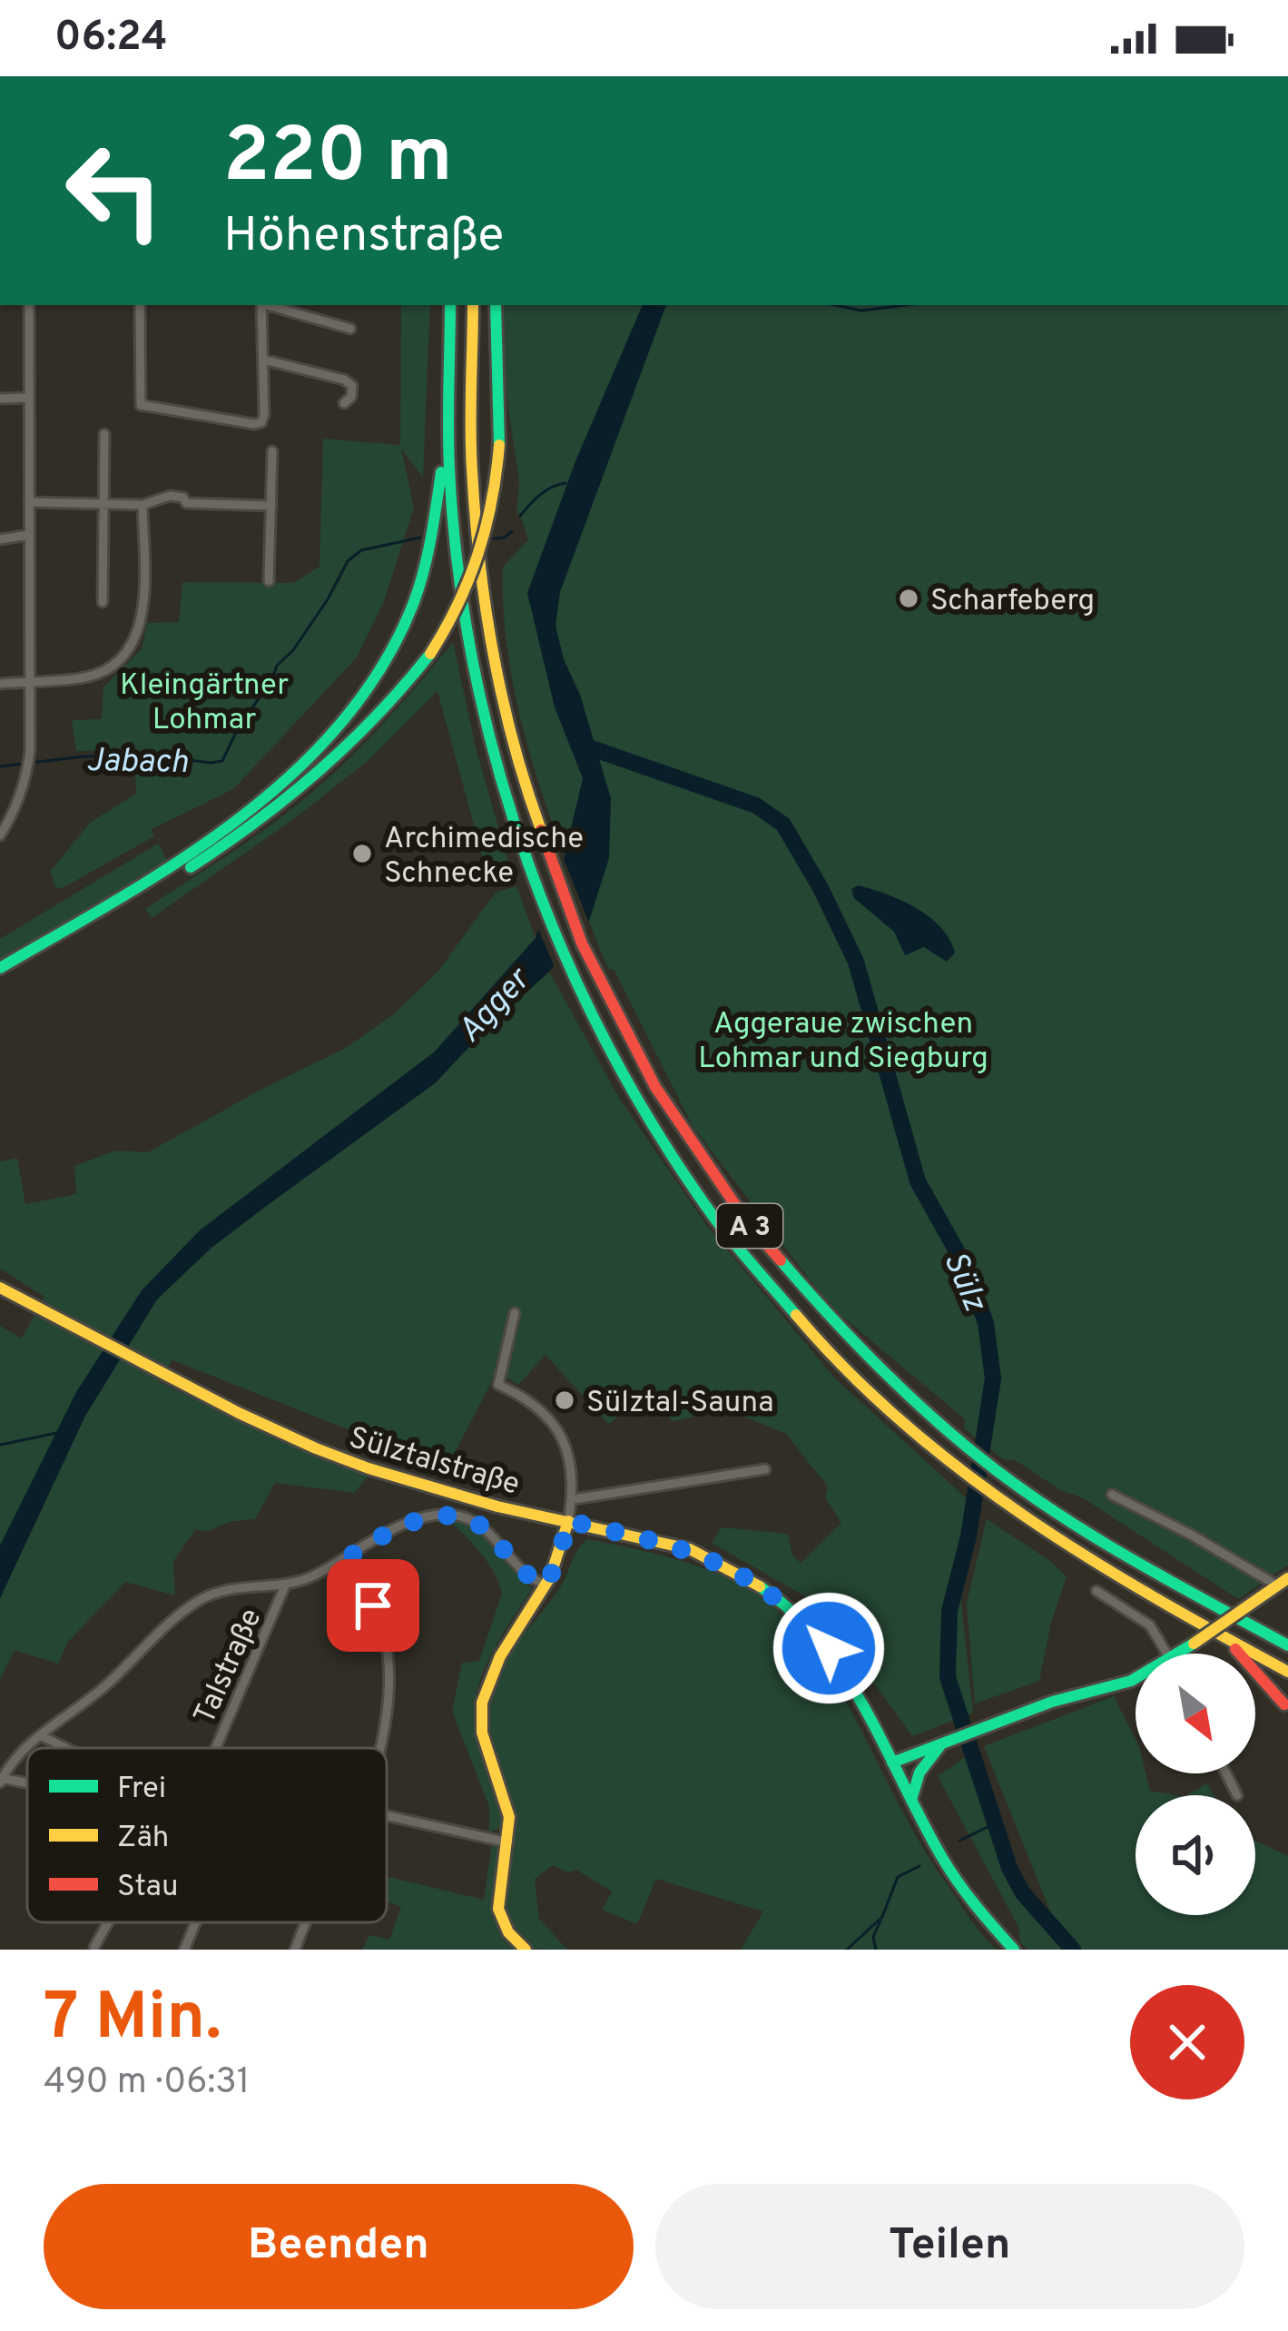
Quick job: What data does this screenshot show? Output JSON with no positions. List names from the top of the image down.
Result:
{
  "streets": {
    "main road": ["A 3", "Sülztalstraße"],
    "street": ["Talstraße"]
  },
  "water": ["Jabach", "Agger", "Sülz"],
  "parks": ["Kleingärtner Lohmar", "Aggeraue zwischen Lohmar und Siegburg"],
  "places": ["Scharfeberg", "Archimedische Schnecke", "Sülztal-Sauna"],
  "legend": ["Frei", "Zäh", "Stau"],
  "north": "bottom right",
  "page": {
    "status": "06:24",
    "turn": ["220 m", "Höhenstraße"],
    "heading": ["7 Min.", "490 m · 06:31"],
    "buttons": ["Beenden", "Teilen"]
  }
}
